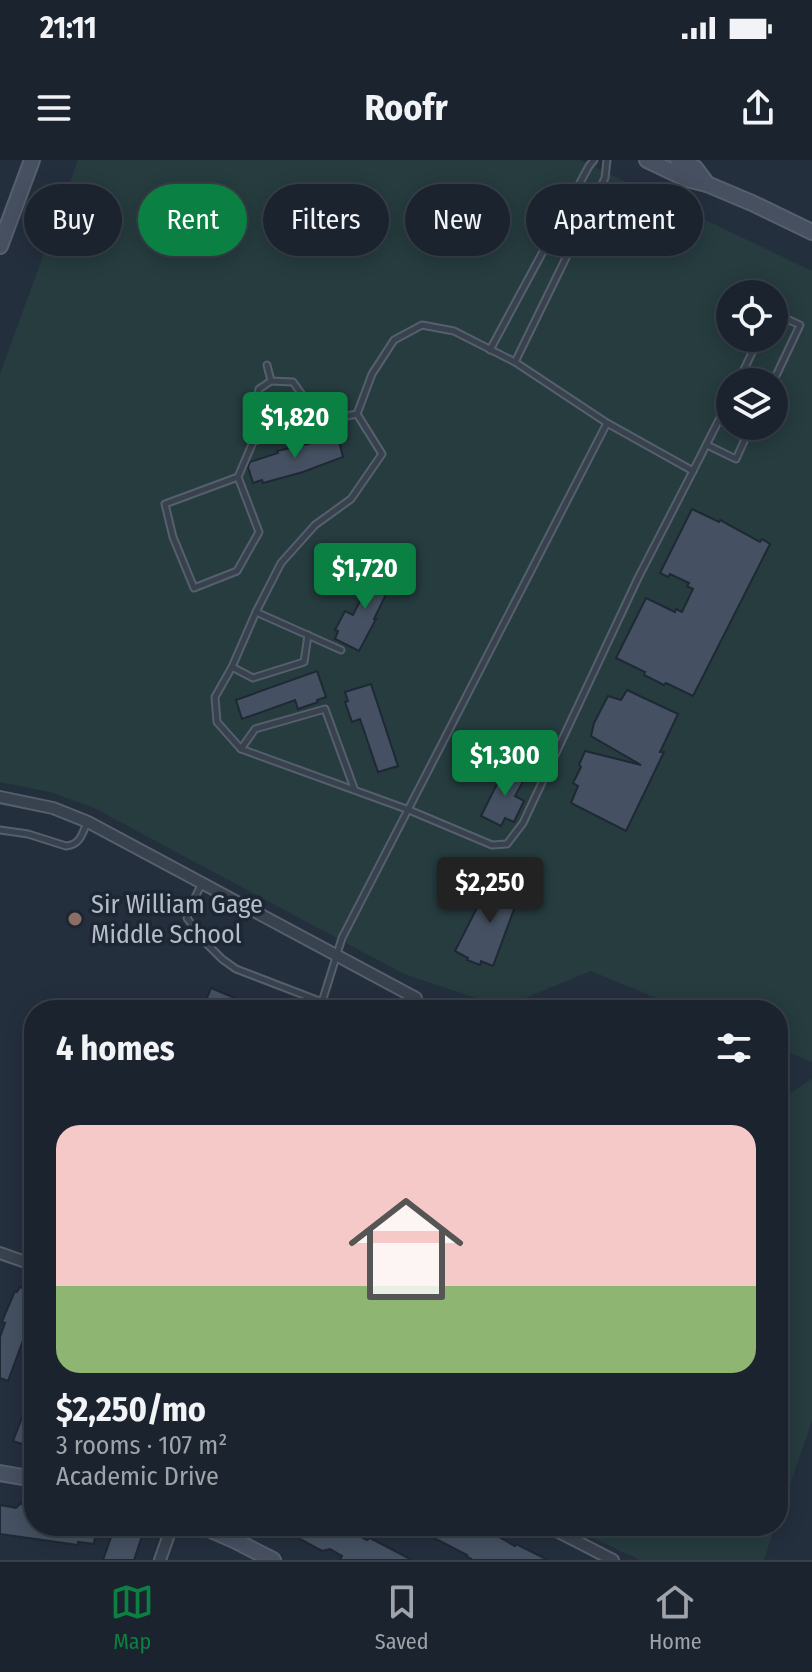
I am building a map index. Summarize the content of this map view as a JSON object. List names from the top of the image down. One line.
{"places":["Sir William Gage Middle School"],"page":{"status":"21:11","header":"Roofr","chip":["Buy","Rent","Filters","New","Apartment"],"price":["$1,820","$1,720","$1,300","$2,250"],"heading":"4 homes","list":[{"name":"$2,250/mo","note":"3 rooms · 107 m² · Academic Drive"}],"tabs":["Map","Saved","Home"]}}
